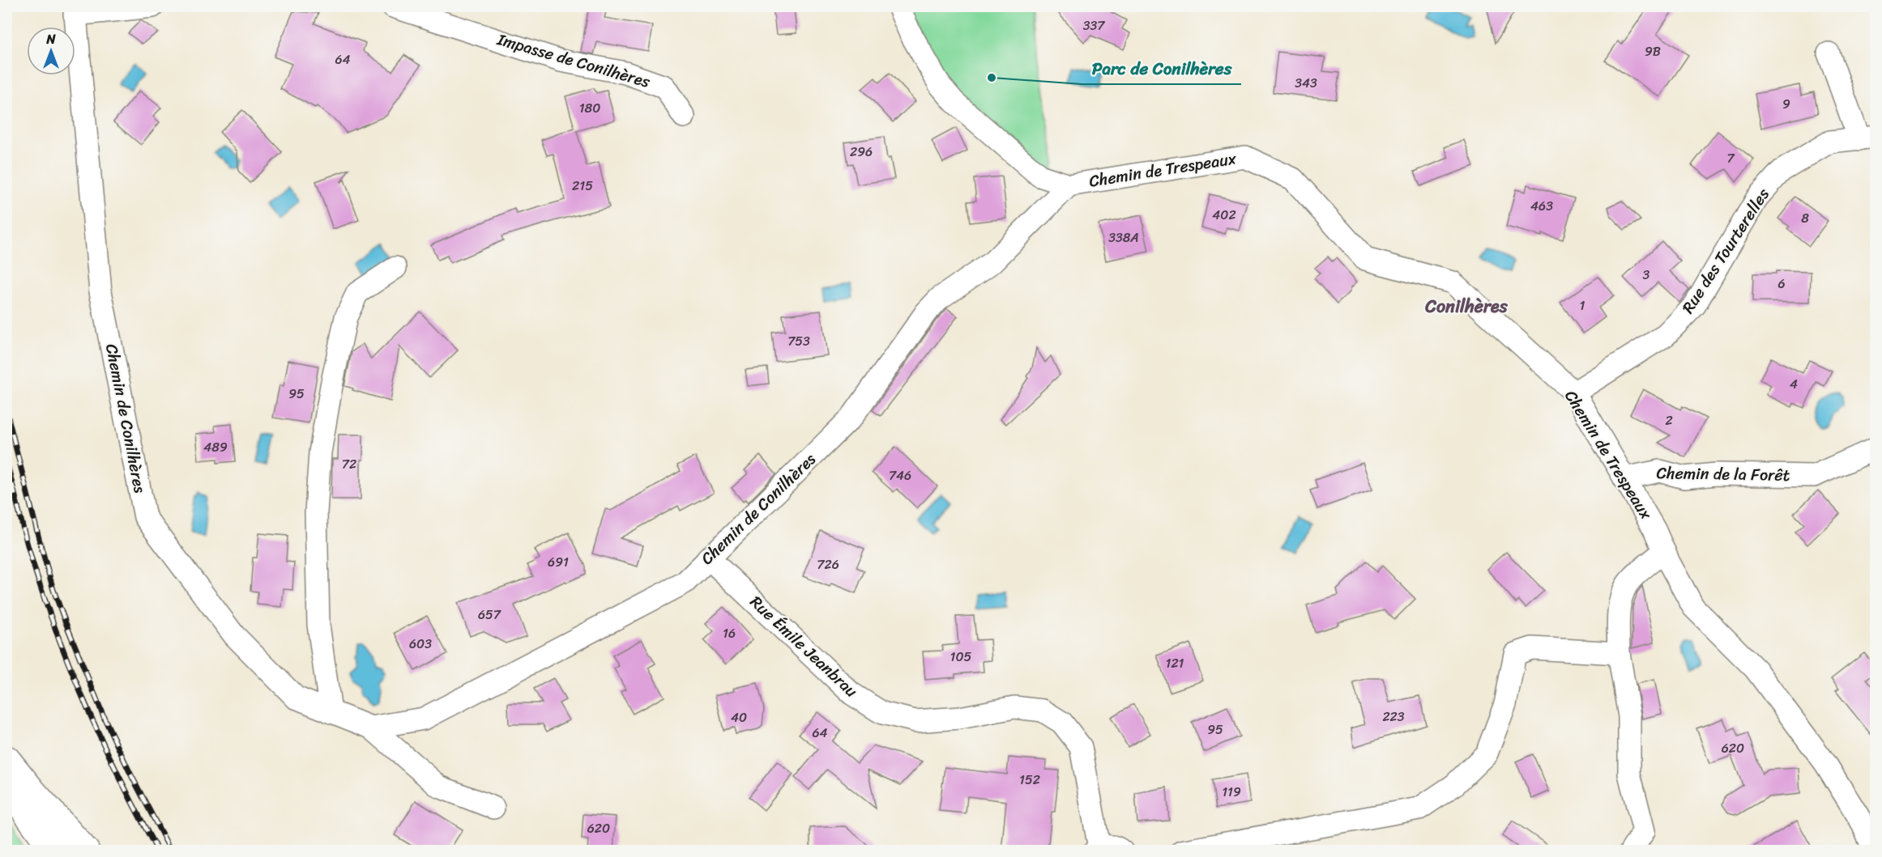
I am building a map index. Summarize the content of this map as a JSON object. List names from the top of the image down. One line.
{"streets":{"street":["Impasse de Conilhères","Chemin de Trespeaux","Rue des Tourterelles","Chemin de Conilhères","Chemin de la Forêt","Rue Émile Jeanbrau"]},"crossings":[["Chemin de Trespeaux","Rue des Tourterelles"],["Chemin de Trespeaux","Chemin de Conilhères"],["Chemin de Trespeaux","Chemin de la Forêt"],["Chemin de Conilhères","Rue Émile Jeanbrau"]],"districts":["Conilhères"],"places":["Parc de Conilhères"],"house_numbers":["337","9B","64","343","9","180","296","7","215","463","402","8","338A","3","6","1","753","4","95","2","489","72","746","691","726","657","16","603","105","121","223","40","95","64","620","152","119","620"],"north":"top"}
